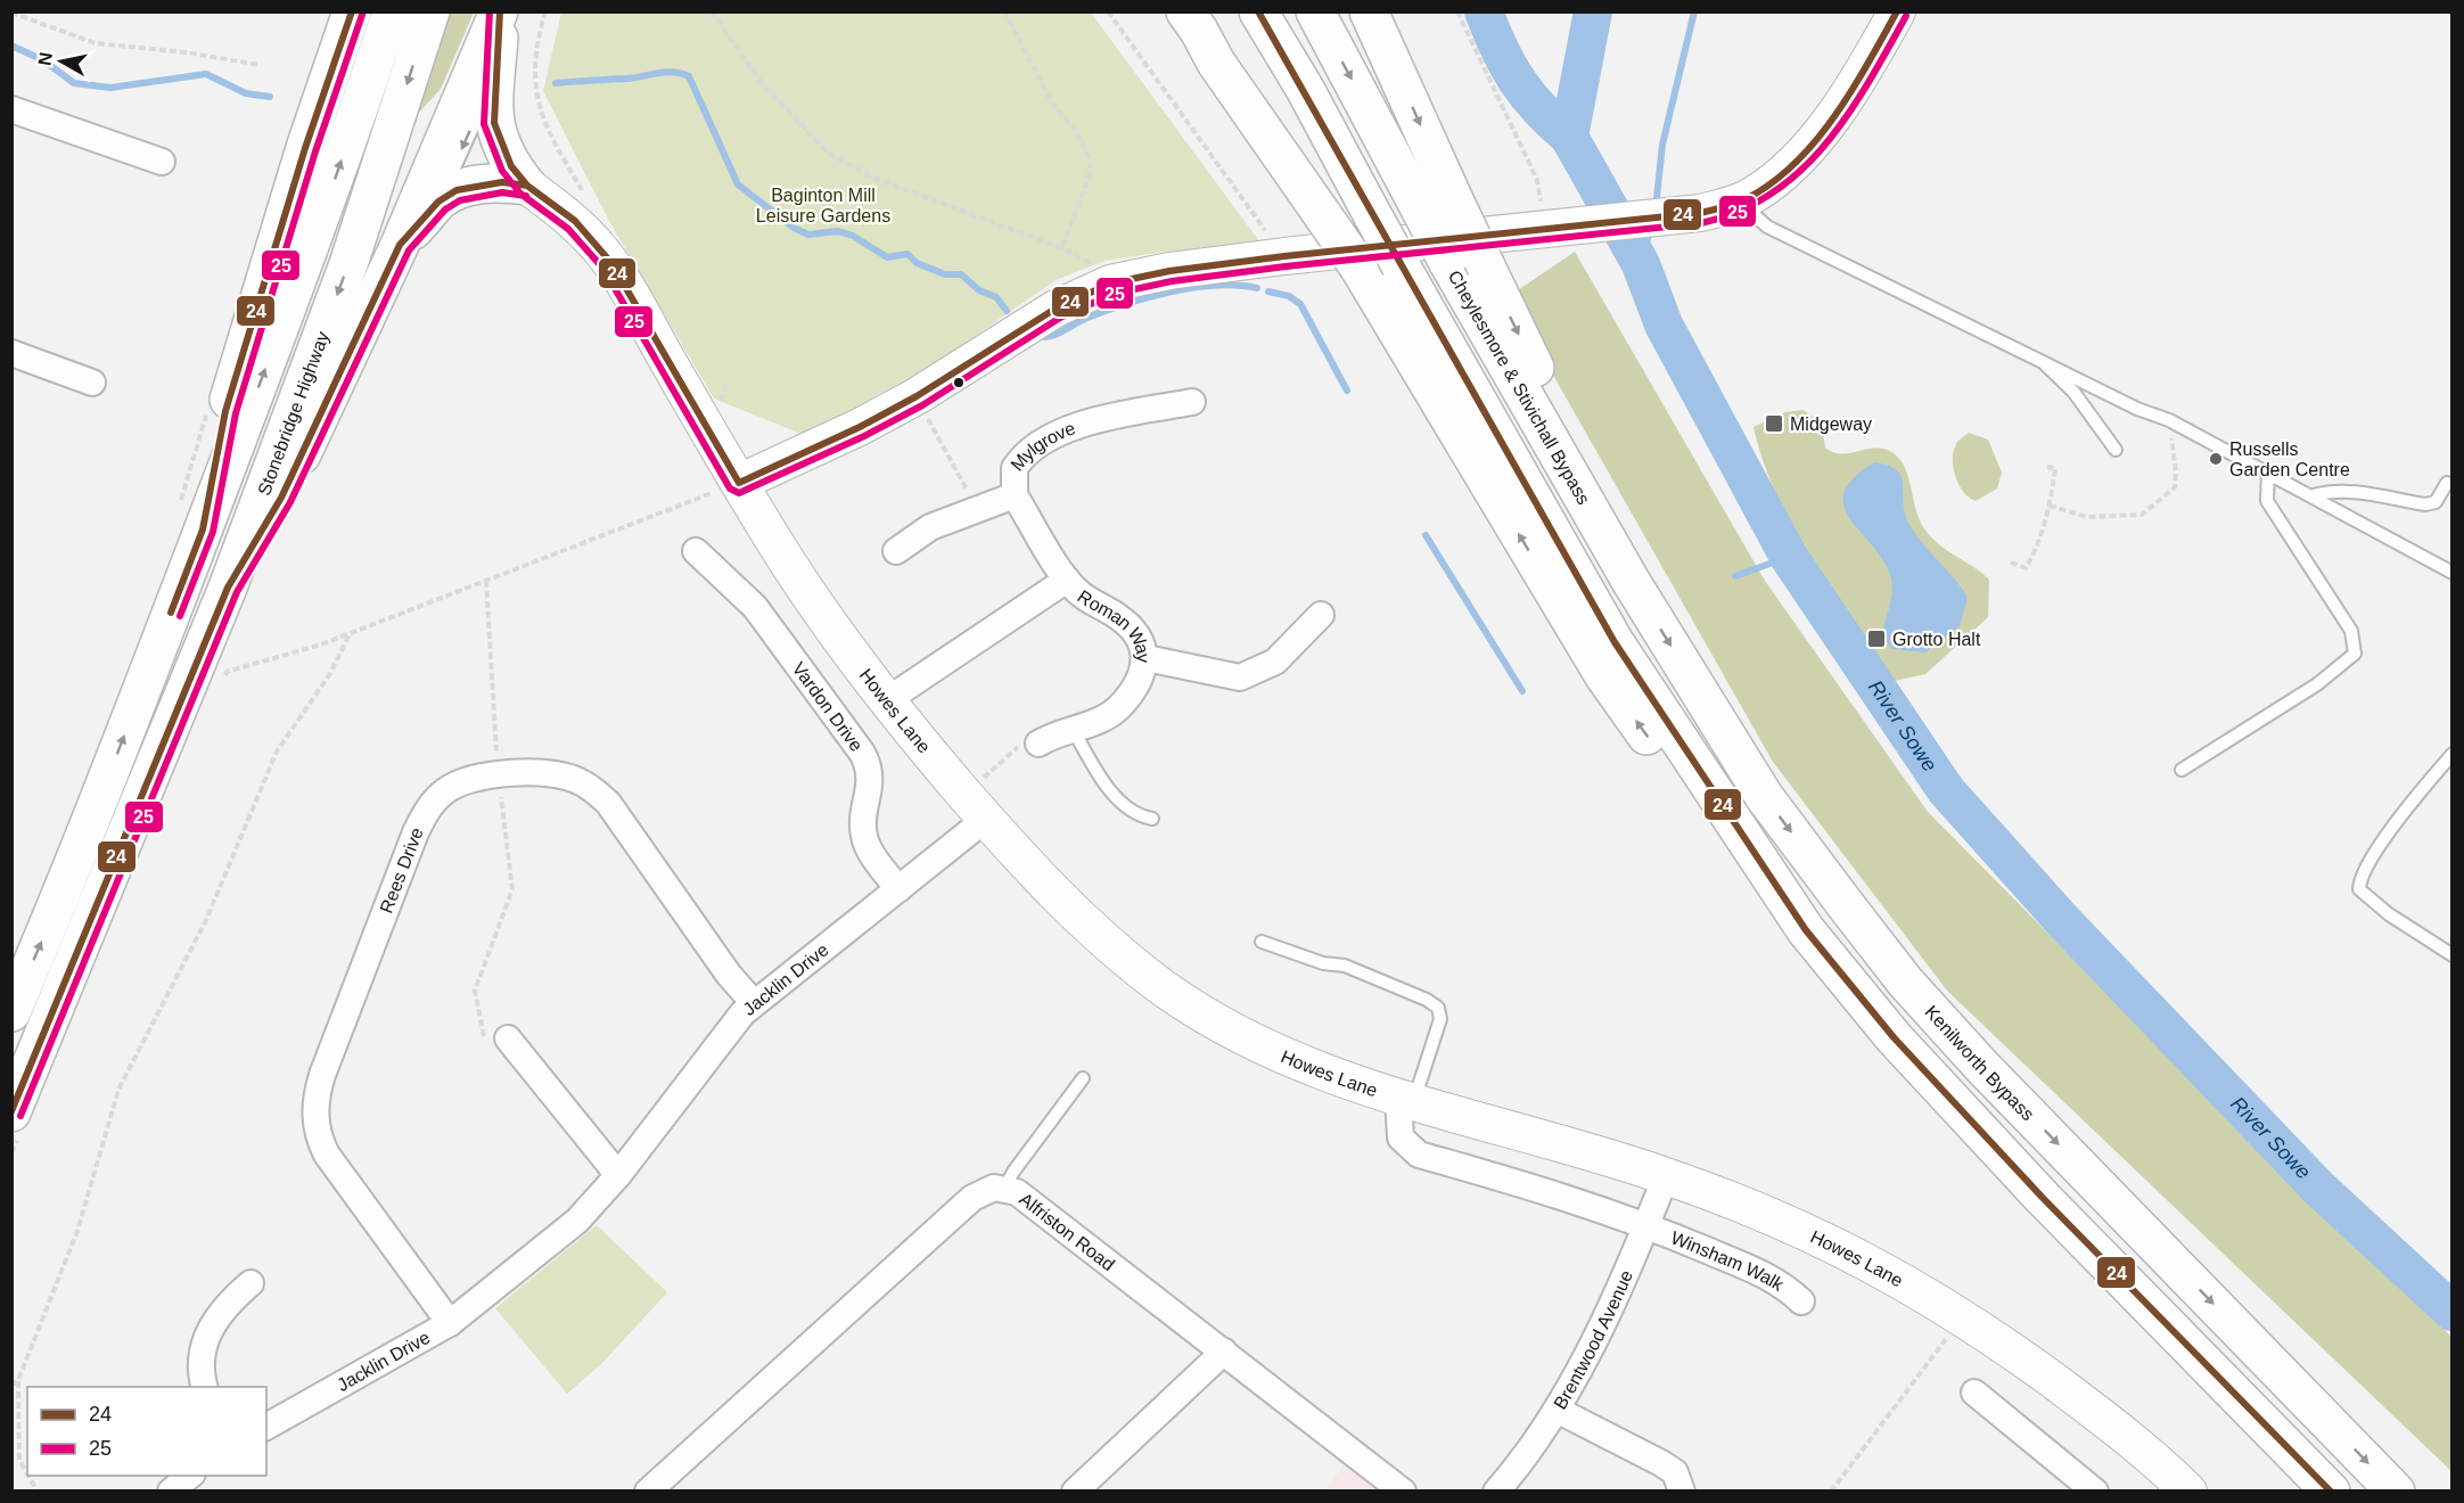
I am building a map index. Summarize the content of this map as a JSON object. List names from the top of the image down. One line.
{"streets":{"highway":["Cheylesmore & Stivichall Bypass","Stonebridge Highway","Kenilworth Bypass"],"main road":["Howes Lane"],"street":["Mylgrove","Roman Way","Vardon Drive","Rees Drive","Jacklin Drive","Alfriston Road","Winsham Walk","Brentwood Avenue"]},"crossings":[["Cheylesmore & Stivichall Bypass","Kenilworth Bypass"],["Mylgrove","Roman Way"],["Roman Way","Howes Lane"],["Vardon Drive","Jacklin Drive"],["Howes Lane","Jacklin Drive"],["Howes Lane","Winsham Walk"],["Howes Lane","Brentwood Avenue"],["Rees Drive","Jacklin Drive"],["Winsham Walk","Brentwood Avenue"]],"water":["River Sowe"],"parks":["Baginton Mill Leisure Gardens"],"places":{"transit":["Midgeway","Grotto Halt"],"other":["Russells Garden Centre"]},"lines":["transit line 24","transit line 25"],"legend":["24","25"],"north":"left"}
